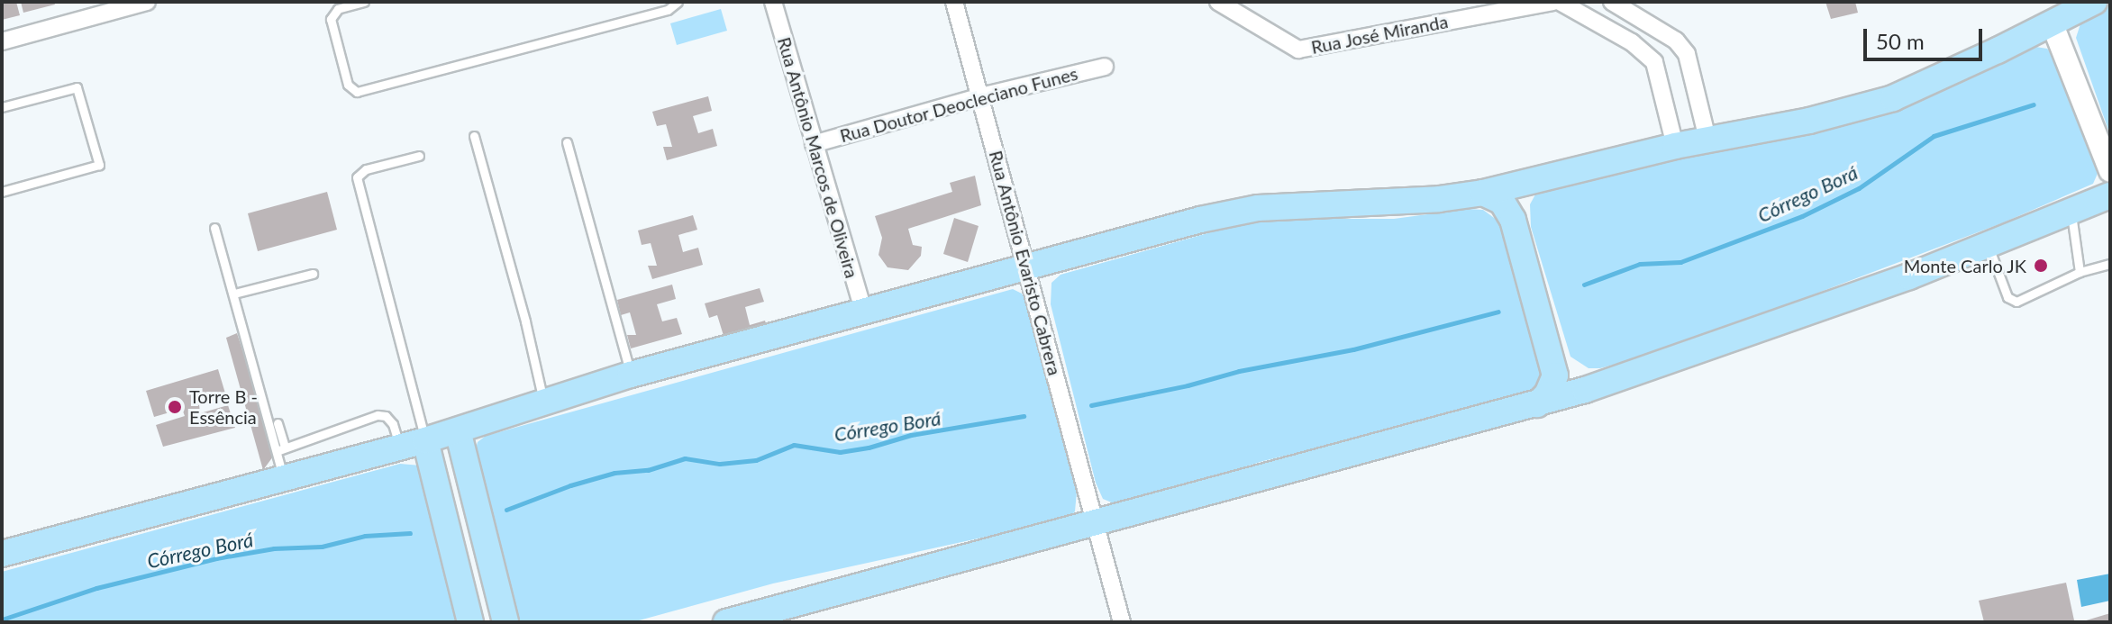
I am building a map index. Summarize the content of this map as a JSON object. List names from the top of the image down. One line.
{"streets":{"street":["Rua José Miranda","Rua Doutor Deocleciano Funes","Rua Antônio Marcos de Oliveira","Rua Antônio Evaristo Cabrera"]},"crossings":[["Rua Doutor Deocleciano Funes","Rua Antônio Marcos de Oliveira"],["Rua Doutor Deocleciano Funes","Rua Antônio Evaristo Cabrera"]],"water":["Córrego Borá"],"places":["Monte Carlo JK","Torre B - Essência"],"scale_bar":"50 m"}
